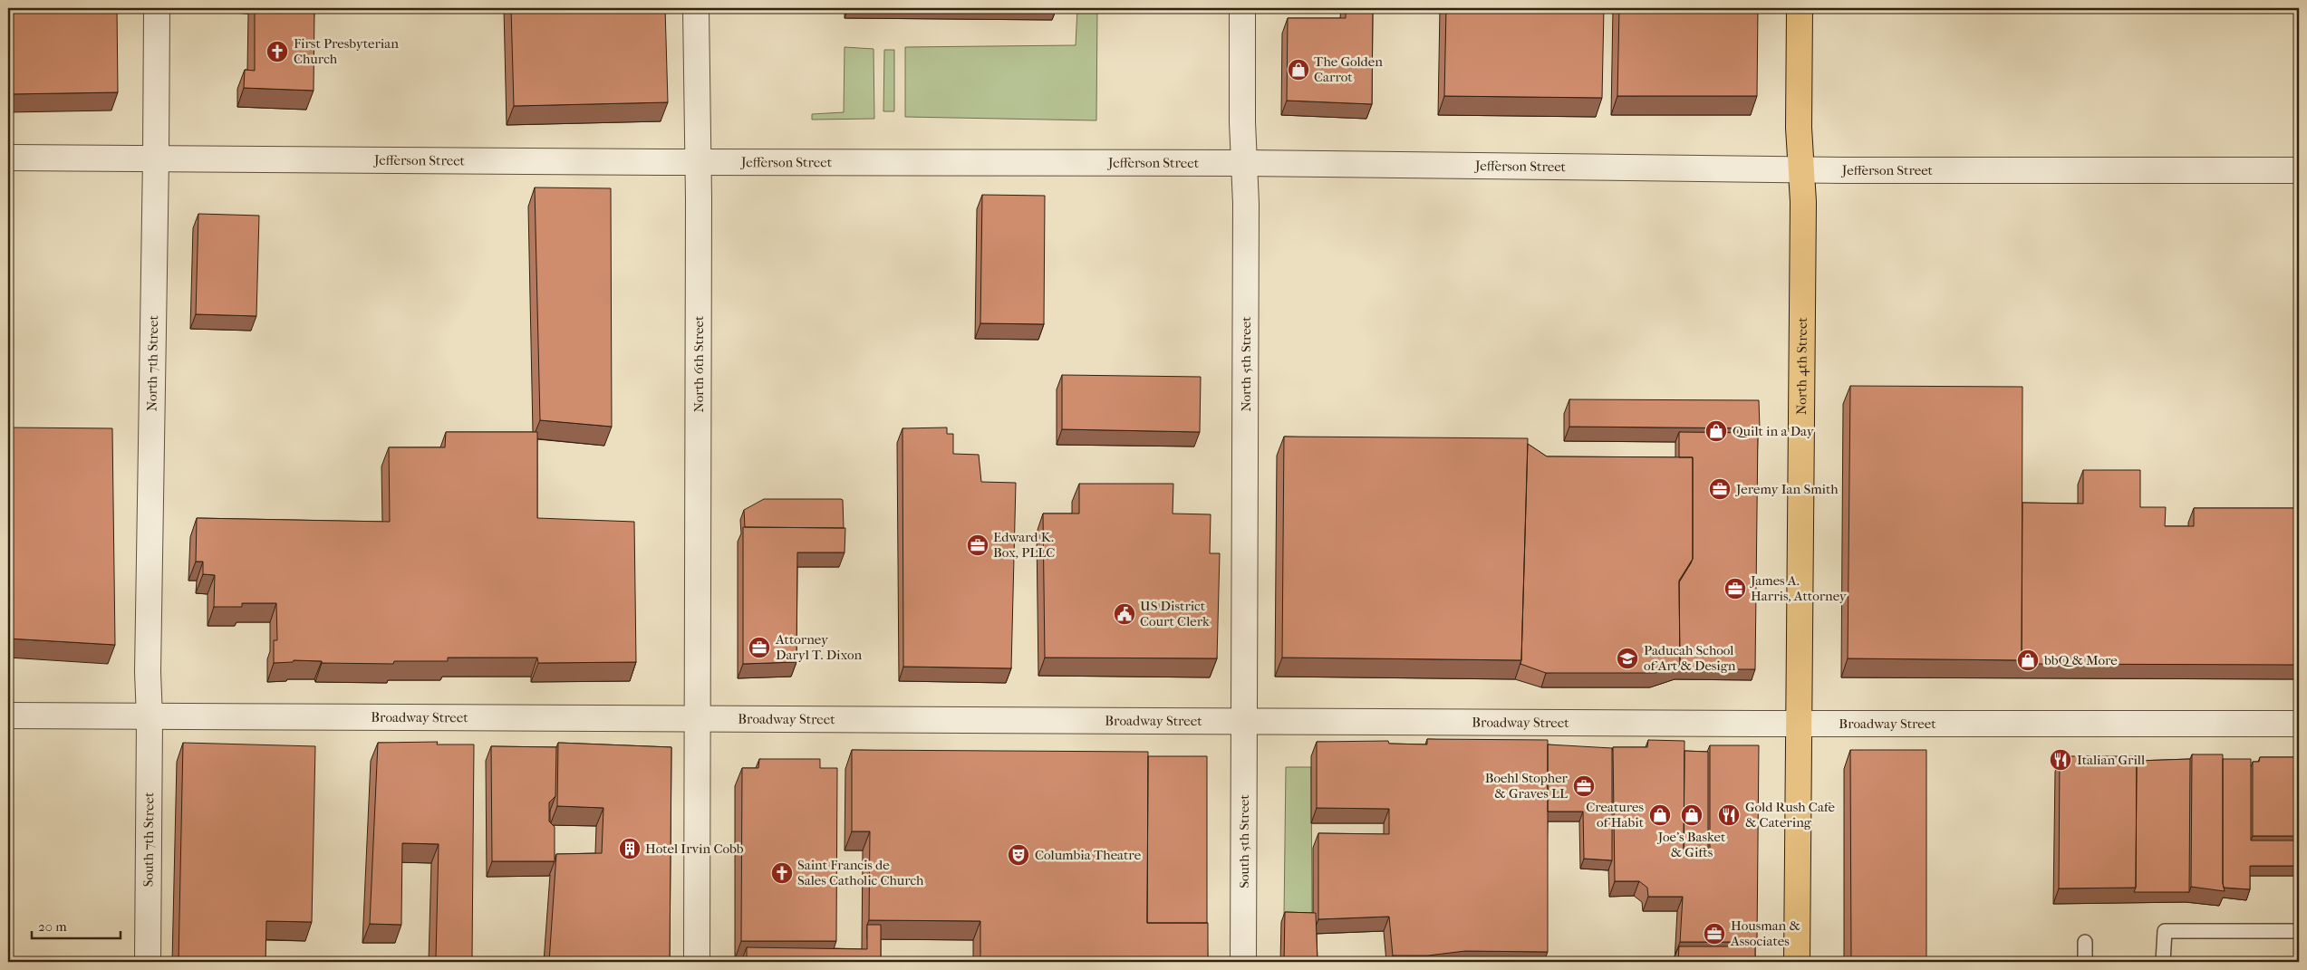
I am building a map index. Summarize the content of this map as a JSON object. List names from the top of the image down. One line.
{"streets":{"main road":["North 4th Street"],"street":["Jefferson Street","North 7th Street","North 6th Street","North 5th Street","Broadway Street","South 7th Street","South 5th Street"]},"crossings":[["Jefferson Street","North 7th Street"],["Jefferson Street","North 6th Street"],["Jefferson Street","North 5th Street"],["Jefferson Street","North 4th Street"],["North 7th Street","Broadway Street"],["North 7th Street","South 7th Street"],["North 6th Street","Broadway Street"],["North 5th Street","Broadway Street"],["North 5th Street","South 5th Street"],["North 4th Street","Broadway Street"],["Broadway Street","South 7th Street"],["Broadway Street","South 5th Street"]],"places":{"church":["First Presbyterian Church","Saint Francis de Sales Catholic Church"],"shop":["The Golden Carrot","Quilt in a Day","bbQ & More","Creatures of Habit","Joe's Basket & Gifts"],"office":["Jeremy Ian Smith","Edward K. Box, PLLC","James A. Harris, Attorney","Attorney Daryl T. Dixon","Boehl Stopher & Graves LL","Housman & Associates"],"public building":["US District Court Clerk"],"school or university":["Paducah School of Art & Design"],"restaurant":["Italian Grill","Gold Rush Cafe & Catering"],"building":["Hotel Irvin Cobb"],"theatre":["Columbia Theatre"]},"scale_bar":"20 m"}
